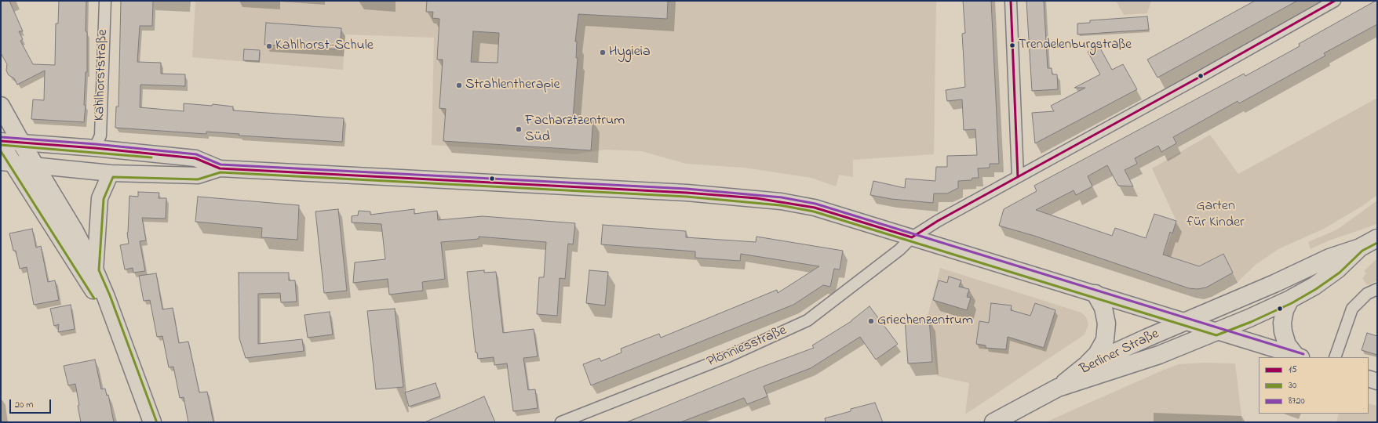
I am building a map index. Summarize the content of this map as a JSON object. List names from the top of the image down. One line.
{"streets":{"main road":["Berliner Straße"],"street":["Kahlhorststraße","Plönniesstraße"]},"parks":["Garten für Kinder"],"places":["Trendelenburgstraße","Kahlhorst-Schule","Hygieia","Strahlentherapie","Facharztzentrum Süd","Griechenzentrum"],"lines":["transit line 15","transit line 8720","transit line 30"],"legend":["15","30","8720"],"scale_bar":"20 m"}
